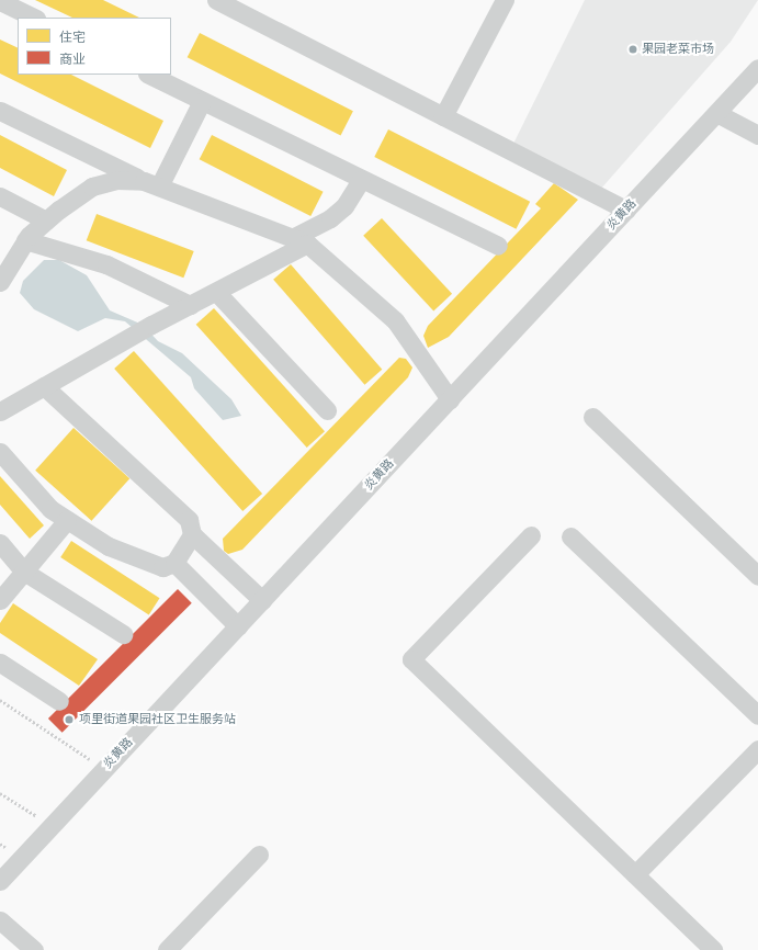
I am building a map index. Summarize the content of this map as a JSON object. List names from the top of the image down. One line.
{"streets":{"street":["炎黄路"]},"places":["果园老菜市场","项里街道果园社区卫生服务站"],"legend":["住宅","商业"]}
